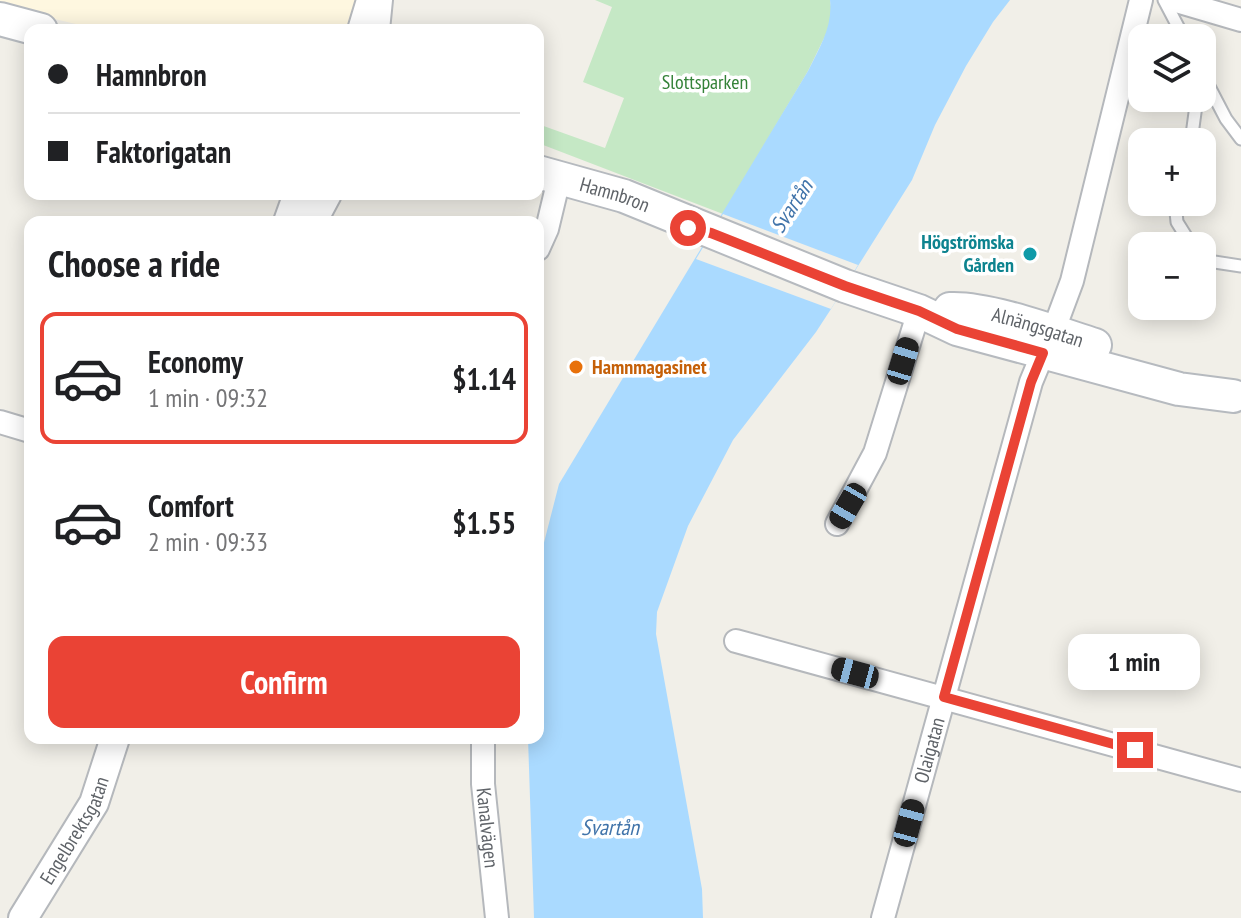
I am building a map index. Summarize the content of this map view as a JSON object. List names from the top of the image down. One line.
{"streets":{"main road":["Hamnbron","Alnängsgatan"],"street":["Olaigatan","Kanalvägen","Engelbrektsgatan"]},"crossings":[["Hamnbron","Alnängsgatan"],["Alnängsgatan","Olaigatan"]],"water":["Svartån"],"parks":["Slottsparken"],"places":["Högströmska Gården","Hamnmagasinet"],"page":{"map_buttons":["+","−"],"banner":["Hamnbron","Faktorigatan"],"heading":"Choose a ride","list":[{"name":"Economy","note":"1 min · 09:32","value":"$1.14"},{"name":"Comfort","note":"2 min · 09:33","value":"$1.55"}],"buttons":"Confirm","bubble":"1 min"}}
